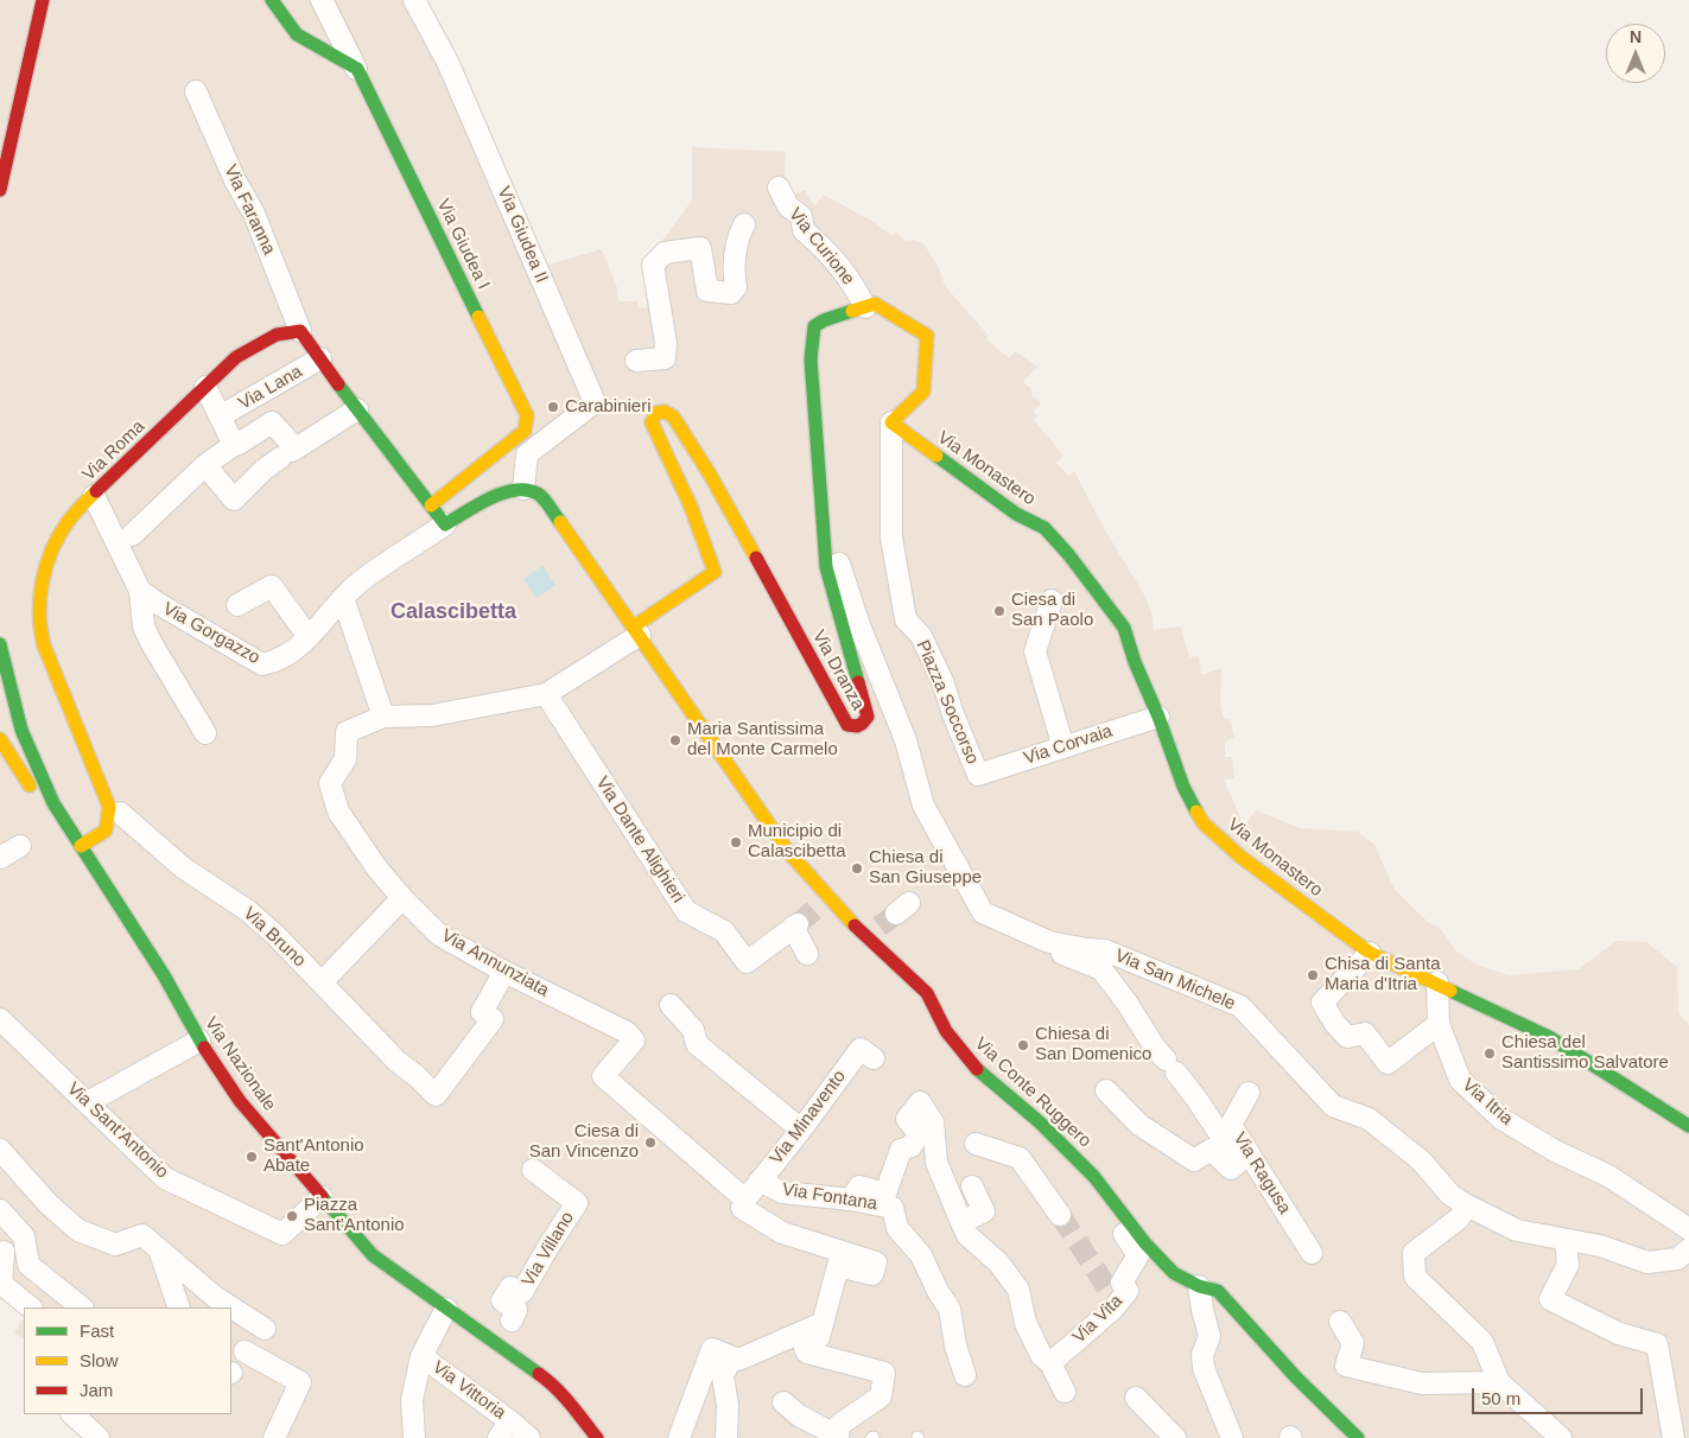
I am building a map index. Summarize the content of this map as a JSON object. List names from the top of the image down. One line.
{"streets":{"street":["Via Faranna","Via Giudea II","Via Giudea I","Via Curione","Via Lana","Via Roma","Via Monastero","Via Gorgazzo","Via Dranza","Piazza Soccorso","Via Corvaia","Via Dante Alighieri","Via Bruno","Via Annunziata","Via San Michele","Via Nazionale","Via Conte Ruggero","Via Itria","Via Minavento","Via Sant'Antonio","Via Ragusa","Via Fontana","Via Villano","Via Vita","Via Vittoria"]},"crossings":[["Via Faranna","Via Roma"],["Via Giudea II","Via Conte Ruggero"],["Via Curione","Via Dranza"],["Via Roma","Via Gorgazzo"],["Via Roma","Via Nazionale"],["Via Monastero","Piazza Soccorso"],["Via Monastero","Via Corvaia"],["Via Monastero","Via Itria"],["Via Dranza","Via San Michele"],["Via Dranza","Via Conte Ruggero"],["Piazza Soccorso","Via Corvaia"],["Via Bruno","Via Annunziata"],["Via Annunziata","Via Minavento"],["Via Nazionale","Via Sant'Antonio"],["Via Nazionale","Via Villano"],["Via Nazionale","Via Vittoria"],["Via Conte Ruggero","Via Vita"],["Via Minavento","Via Fontana"]],"districts":["Calascibetta"],"places":["Carabinieri","Ciesa di San Paolo","Maria Santissima del Monte Carmelo","Municipio di Calascibetta","Chiesa di San Giuseppe","Chisa di Santa Maria d'Itria","Chiesa di San Domenico","Chiesa del Santissimo Salvatore","Ciesa di San Vincenzo","Sant'Antonio Abate","Piazza Sant'Antonio"],"legend":["Fast","Slow","Jam"],"scale_bar":"50 m","north":"top"}
